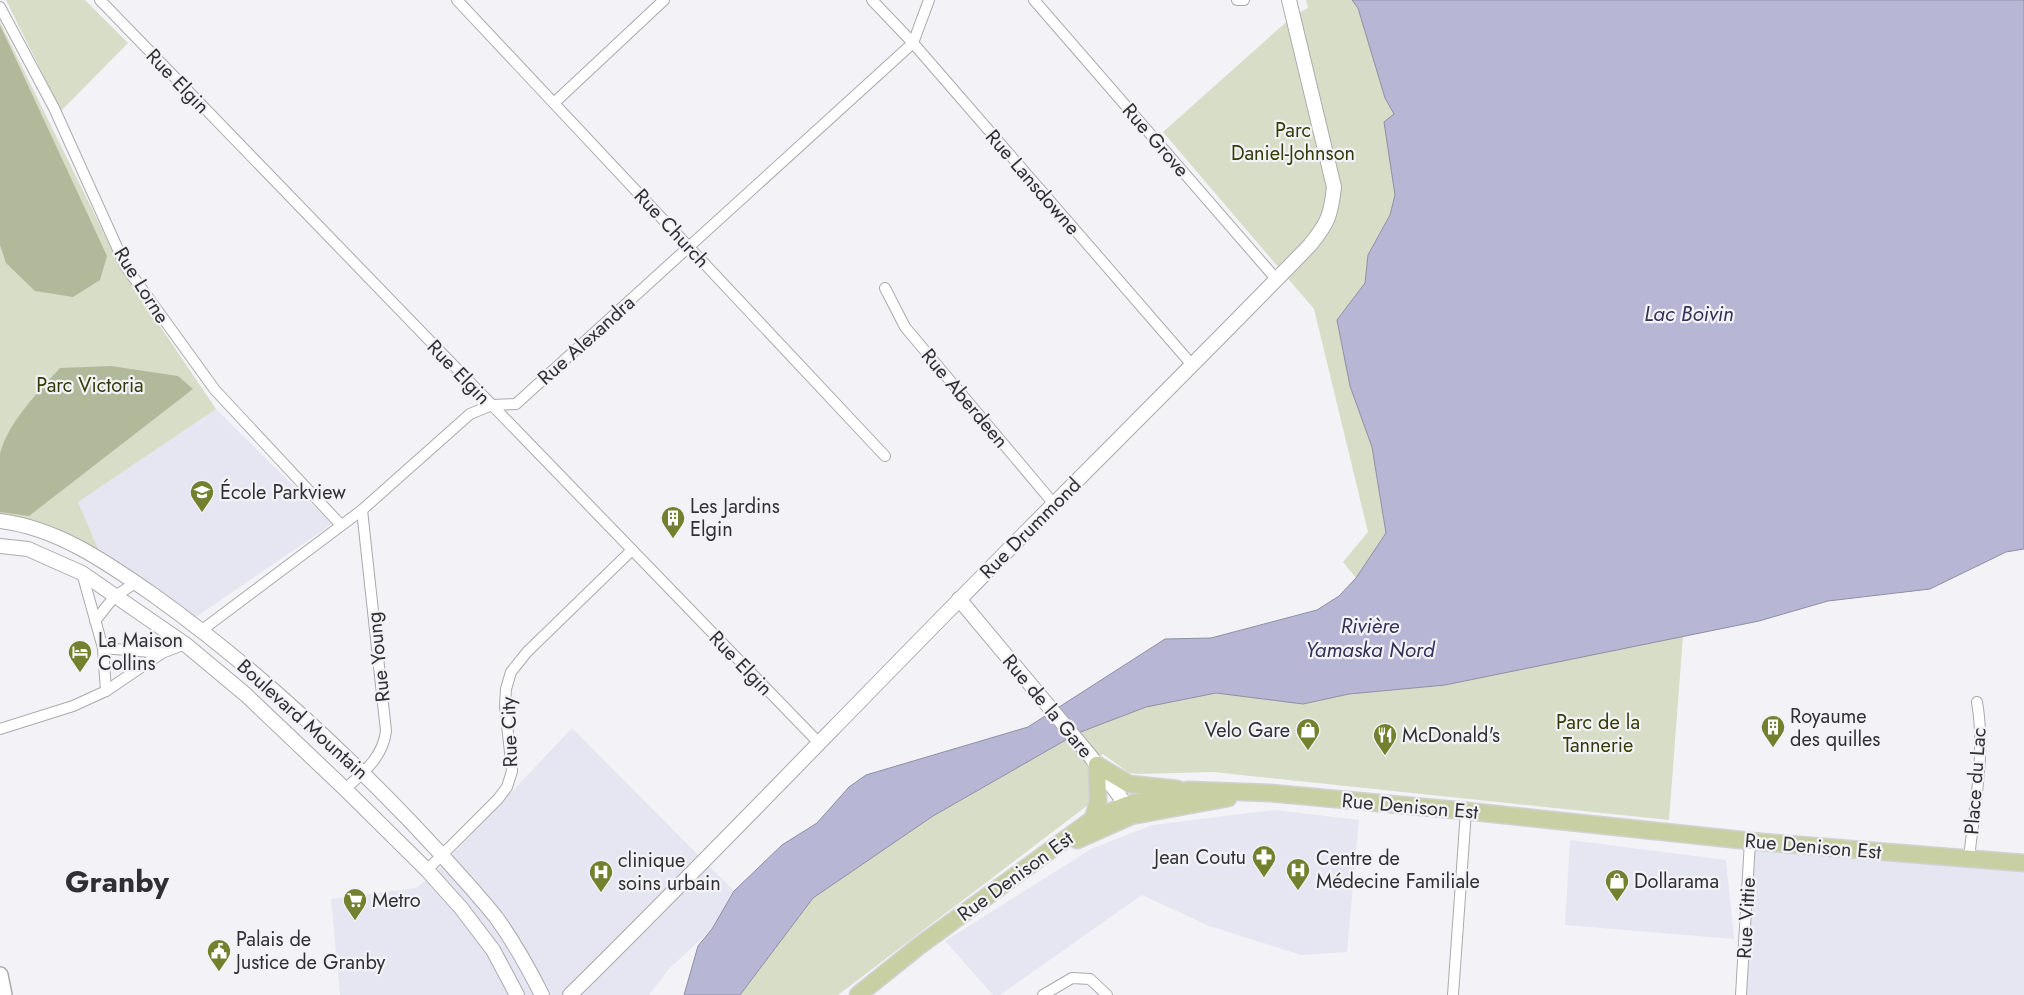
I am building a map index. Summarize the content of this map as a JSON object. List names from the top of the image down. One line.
{"streets":{"main road":["Rue Denison Est"],"street":["Rue Elgin","Rue Grove","Rue Lansdowne","Rue Church","Rue Lorne","Rue Alexandra","Rue Aberdeen","Rue Drummond","Rue Young","Rue de la Gare","Boulevard Mountain","Rue City","Place du Lac","Rue Vittie"]},"crossings":[["Rue Elgin","Rue Alexandra"],["Rue Elgin","Rue Drummond"],["Rue Elgin","Rue City"],["Rue Grove","Rue Drummond"],["Rue Lansdowne","Rue Alexandra"],["Rue Lansdowne","Rue Drummond"],["Rue Church","Rue Alexandra"],["Rue Lorne","Rue Alexandra"],["Rue Alexandra","Rue Young"],["Rue Alexandra","Boulevard Mountain"],["Rue Aberdeen","Rue Drummond"],["Rue Drummond","Rue de la Gare"],["Rue Young","Boulevard Mountain"],["Rue de la Gare","Rue Denison Est"],["Boulevard Mountain","Rue City"],["Place du Lac","Rue Denison Est"],["Rue Denison Est","Rue Vittie"]],"districts":["Granby"],"water":["Lac Boivin","Rivière Yamaska Nord"],"parks":["Parc Daniel-Johnson","Parc Victoria","Parc de la Tannerie"],"places":{"school or university":["École Parkview"],"building":["Les Jardins Elgin","Royaume des quilles"],"hotel":["La Maison Collins"],"shop":["Velo Gare","Dollarama"],"restaurant":["McDonald's"],"pharmacy":["Jean Coutu"],"hospital":["Centre de Médecine Familiale","clinique soins urbain"],"supermarket":["Metro"],"public building":["Palais de Justice de Granby"]}}
